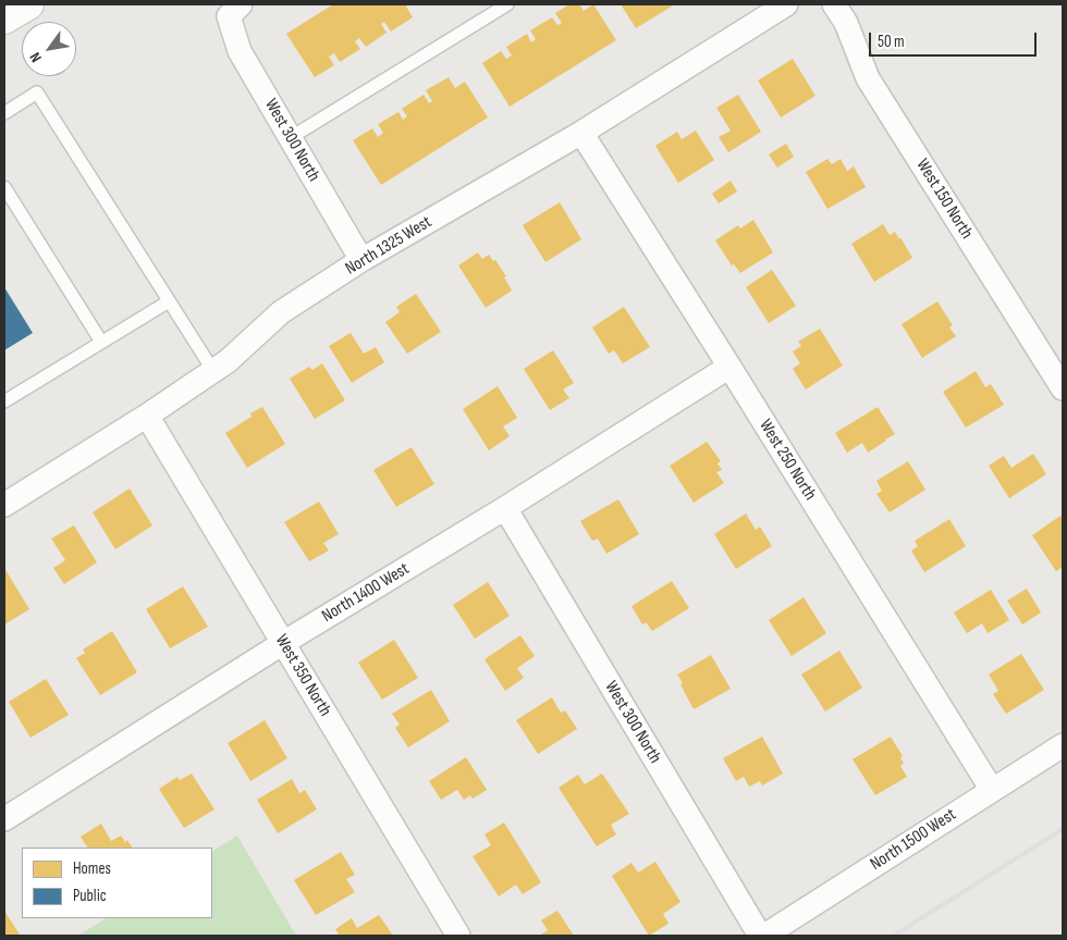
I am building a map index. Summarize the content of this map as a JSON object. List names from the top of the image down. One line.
{"streets":{"street":["West 300 North","West 150 North","North 1325 West","West 250 North","North 1400 West","West 350 North","North 1500 West"]},"crossings":[["West 300 North","North 1325 West"],["West 300 North","North 1400 West"],["West 300 North","North 1500 West"],["North 1325 West","West 250 North"],["North 1325 West","West 350 North"],["West 250 North","North 1400 West"],["West 250 North","North 1500 West"],["North 1400 West","West 350 North"]],"legend":["Homes","Public"],"scale_bar":"50 m","north":"bottom left"}
